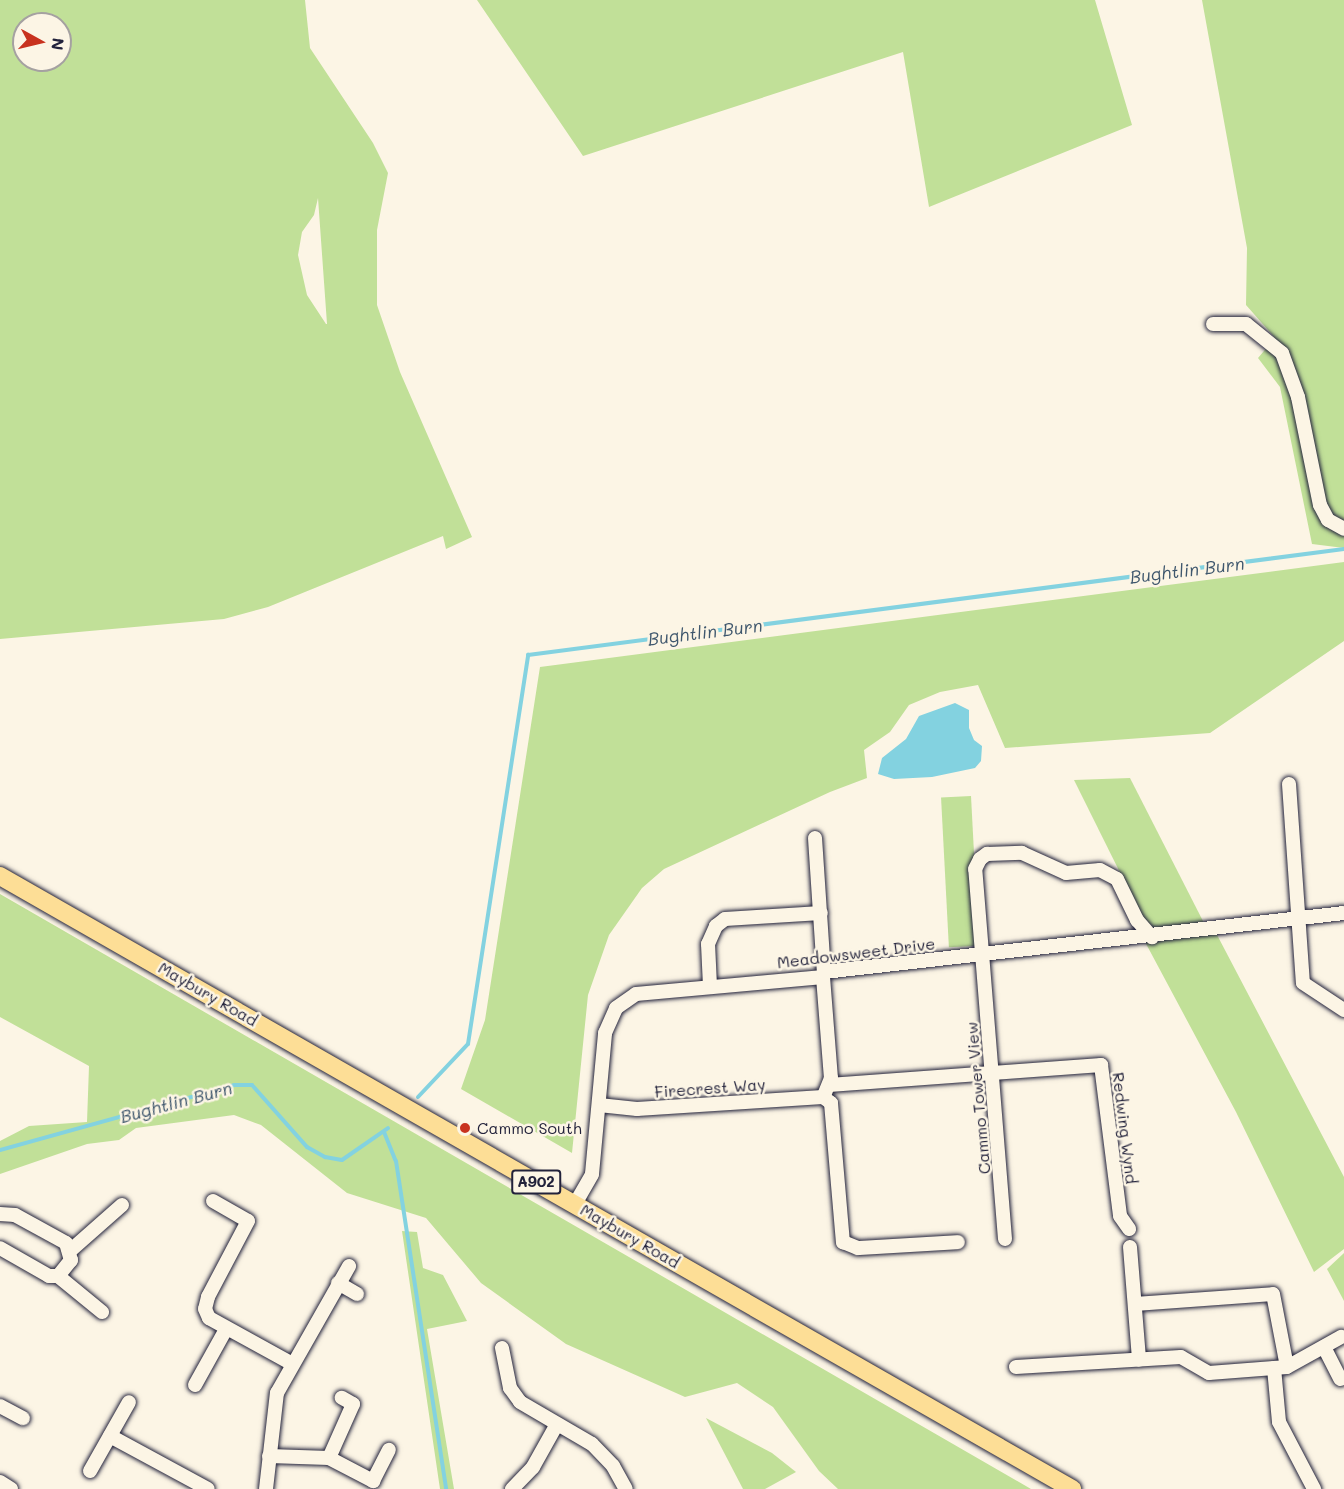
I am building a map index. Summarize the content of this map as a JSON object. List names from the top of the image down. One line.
{"streets":{"main road":["Maybury Road","A902"],"street":["Meadowsweet Drive","Firecrest Way","Cammo Tower View","Redwing Wynd"]},"crossings":[["Meadowsweet Drive","Maybury Road"],["Meadowsweet Drive","Firecrest Way"],["Meadowsweet Drive","Cammo Tower View"],["Firecrest Way","Cammo Tower View"],["Firecrest Way","Redwing Wynd"],["Cammo Tower View","Redwing Wynd"]],"water":["Bughtlin Burn"],"places":["Cammo South"],"north":"right"}
